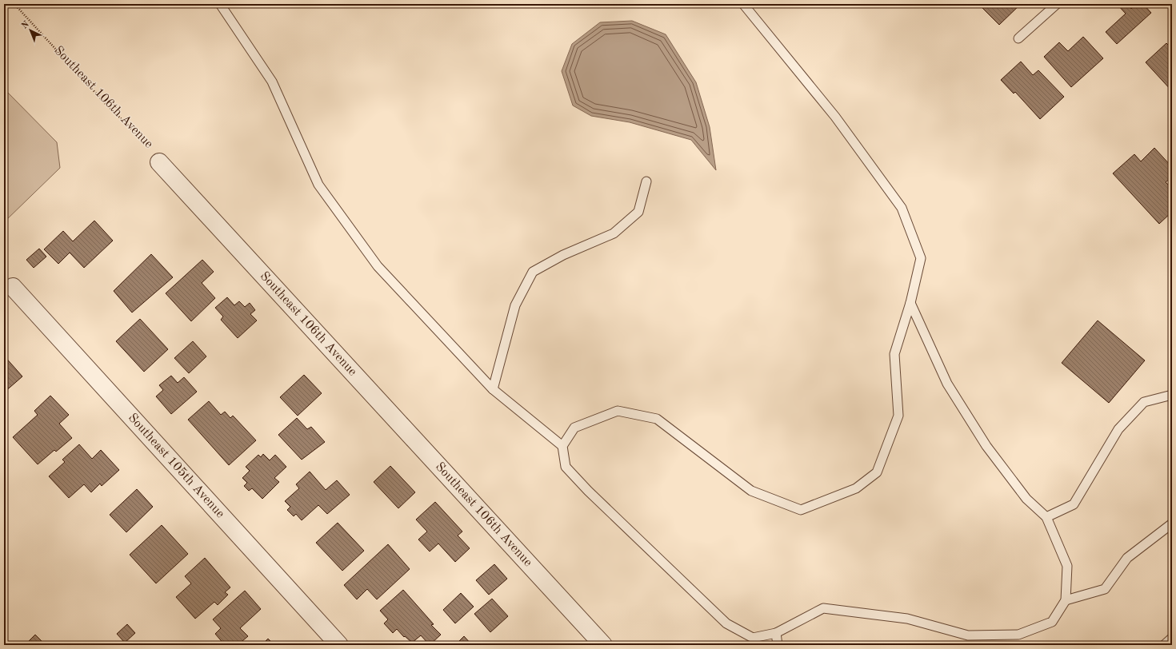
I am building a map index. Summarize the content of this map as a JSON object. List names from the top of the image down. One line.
{"streets":{"street":["Southeast 106th Avenue","Southeast 105th Avenue"]},"north":"top left"}
